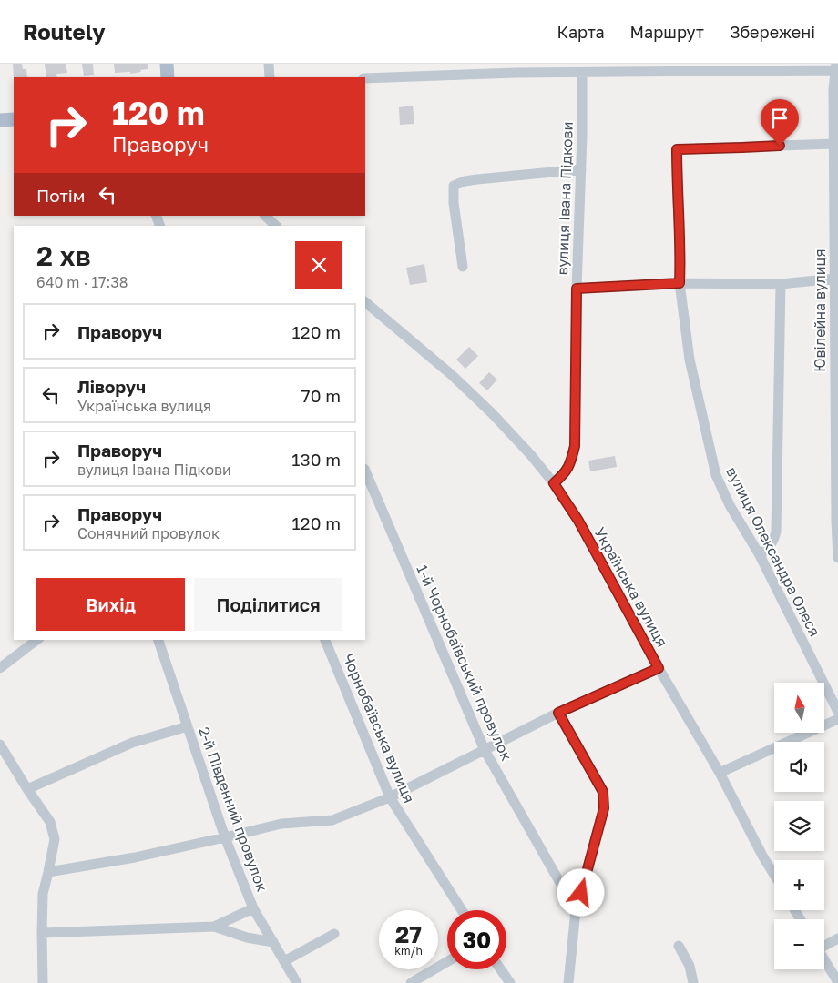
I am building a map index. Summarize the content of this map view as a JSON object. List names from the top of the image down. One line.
{"streets":{"street":["вулиця Івана Підкови","Ювілейна вулиця","вулиця Олександра Олеся","Українська вулиця","1-й Чорнобаївський провулок","Чорнобаївська вулиця","2-й Південний провулок"]},"crossings":[["вулиця Івана Підкови","Українська вулиця"],["Ювілейна вулиця","вулиця Олександра Олеся"]],"north":"top","page":{"header":"Routely","nav":["Карта","Маршрут","Збережені"],"turn":["120 m","Праворуч"],"then":"Потім","heading":["2 хв","640 m · 17:38"],"list":[{"name":"Праворуч","value":"120 m"},{"name":"Ліворуч","note":"Українська вулиця","value":"70 m"},{"name":"Праворуч","note":"вулиця Івана Підкови","value":"130 m"},{"name":"Праворуч","note":"Сонячний провулок","value":"120 m"}],"buttons":["Вихід","Поділитися"],"map_buttons":["+","−"],"speed":"27 km/h","limit":"30"}}
